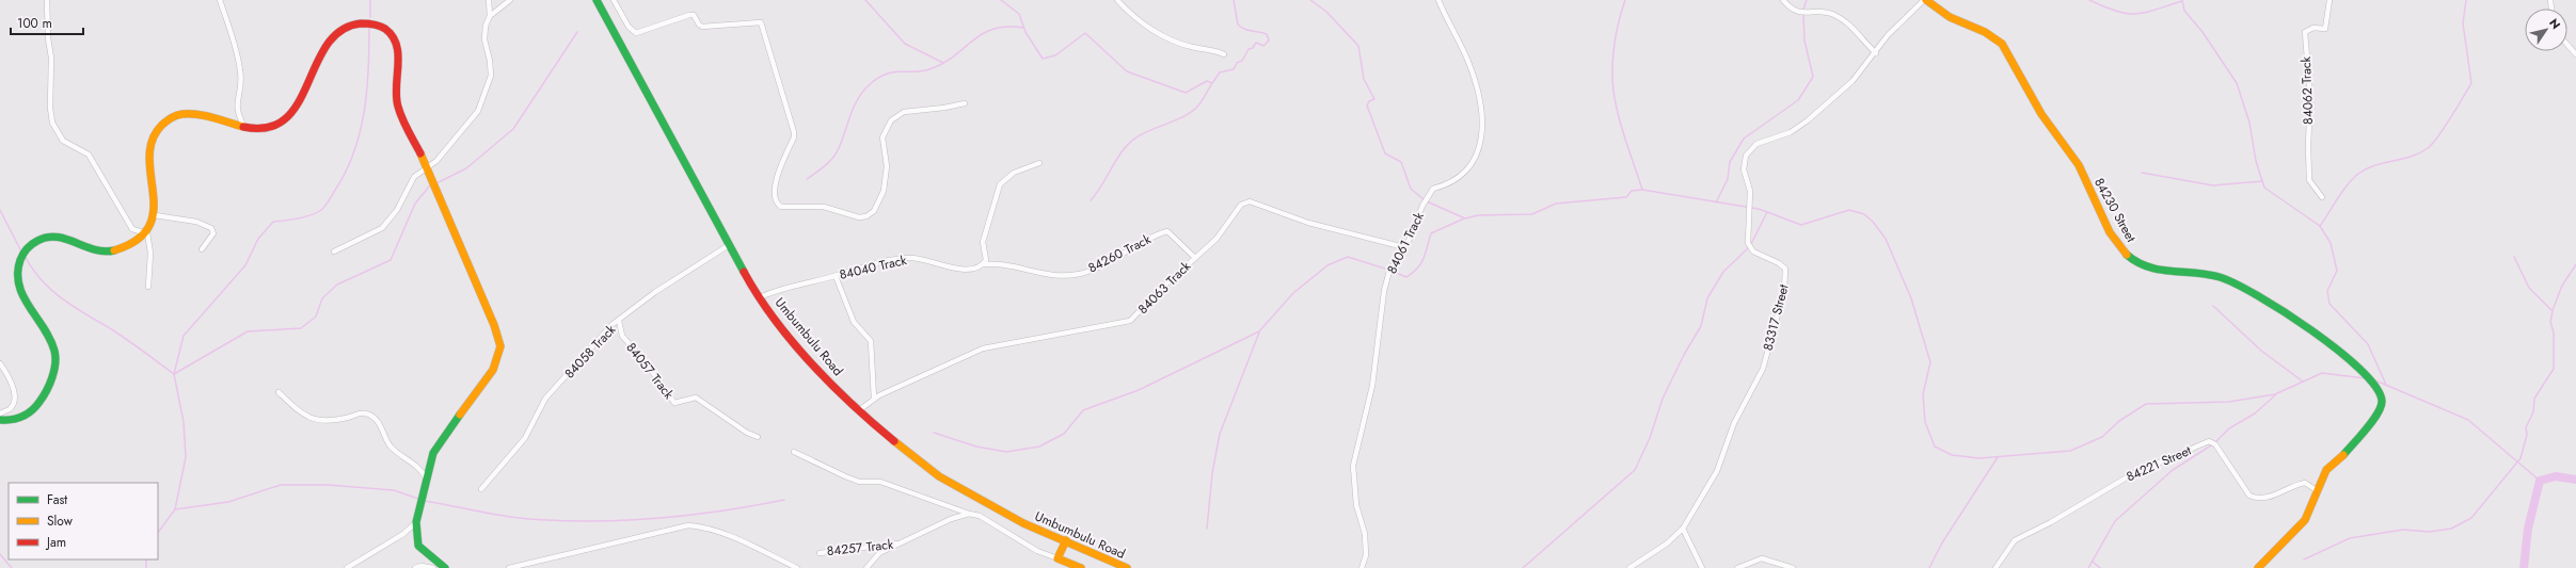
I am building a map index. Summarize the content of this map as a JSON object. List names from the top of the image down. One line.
{"streets":{"street":["84062 Track","84230 Street","84061 Track","84260 Track","84040 Track","84063 Track","83317 Street","Umbumbulu Road","84058 Track","84057 Track","84221 Street","84257 Track"]},"crossings":[["84230 Street","83317 Street"],["84230 Street","84221 Street"],["84061 Track","84063 Track"],["84260 Track","84040 Track"],["84260 Track","84063 Track"],["84040 Track","Umbumbulu Road"],["84063 Track","Umbumbulu Road"],["Umbumbulu Road","84058 Track"],["84058 Track","84057 Track"]],"legend":["Fast","Slow","Jam"],"scale_bar":"100 m","north":"top right"}
